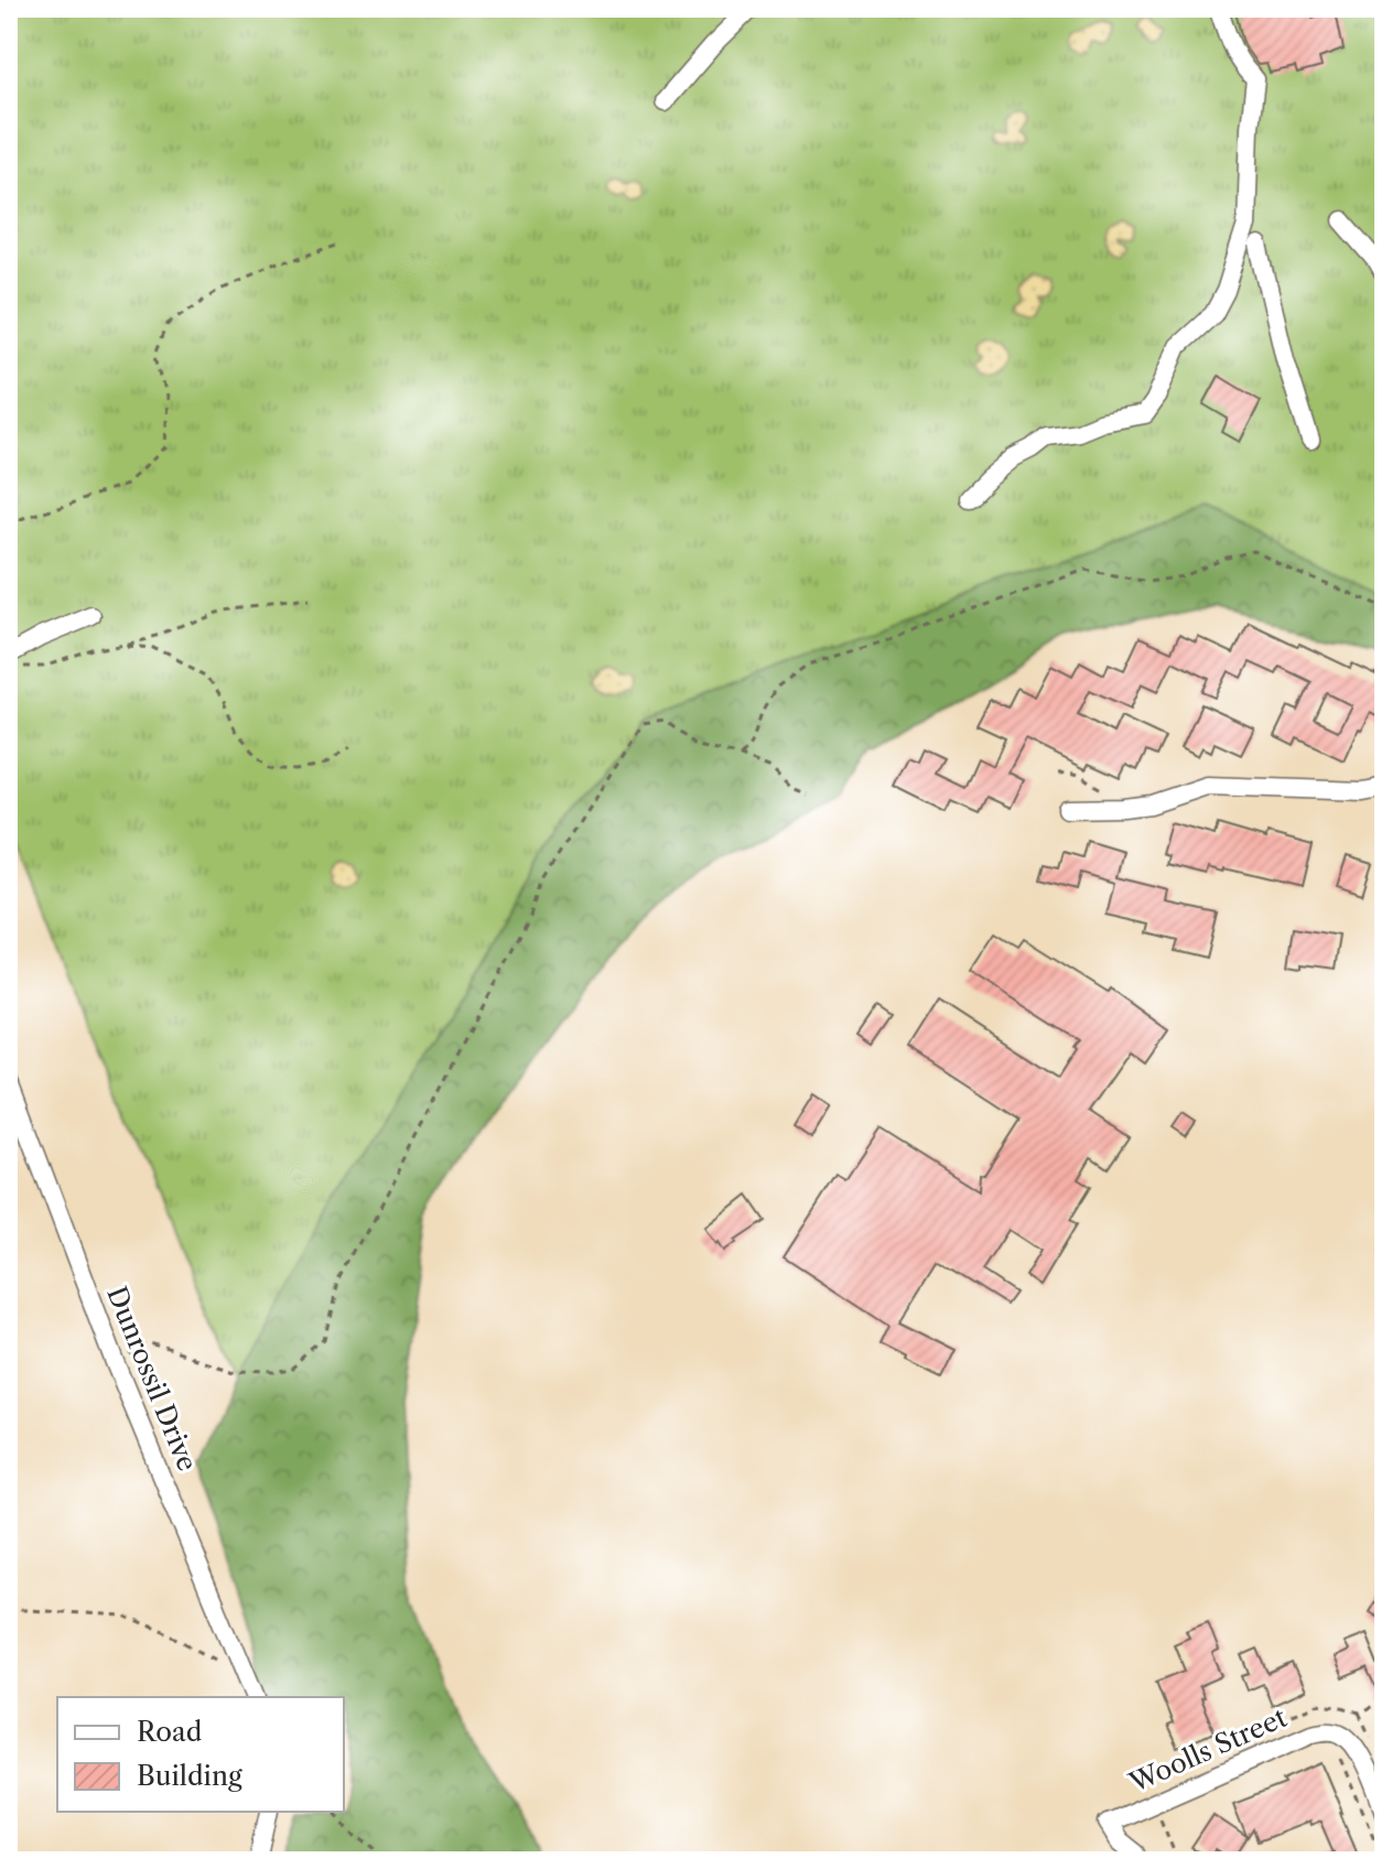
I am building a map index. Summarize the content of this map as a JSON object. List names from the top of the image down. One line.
{"streets":{"street":["Dunrossil Drive","Woolls Street"]},"legend":["Road","Building"]}
